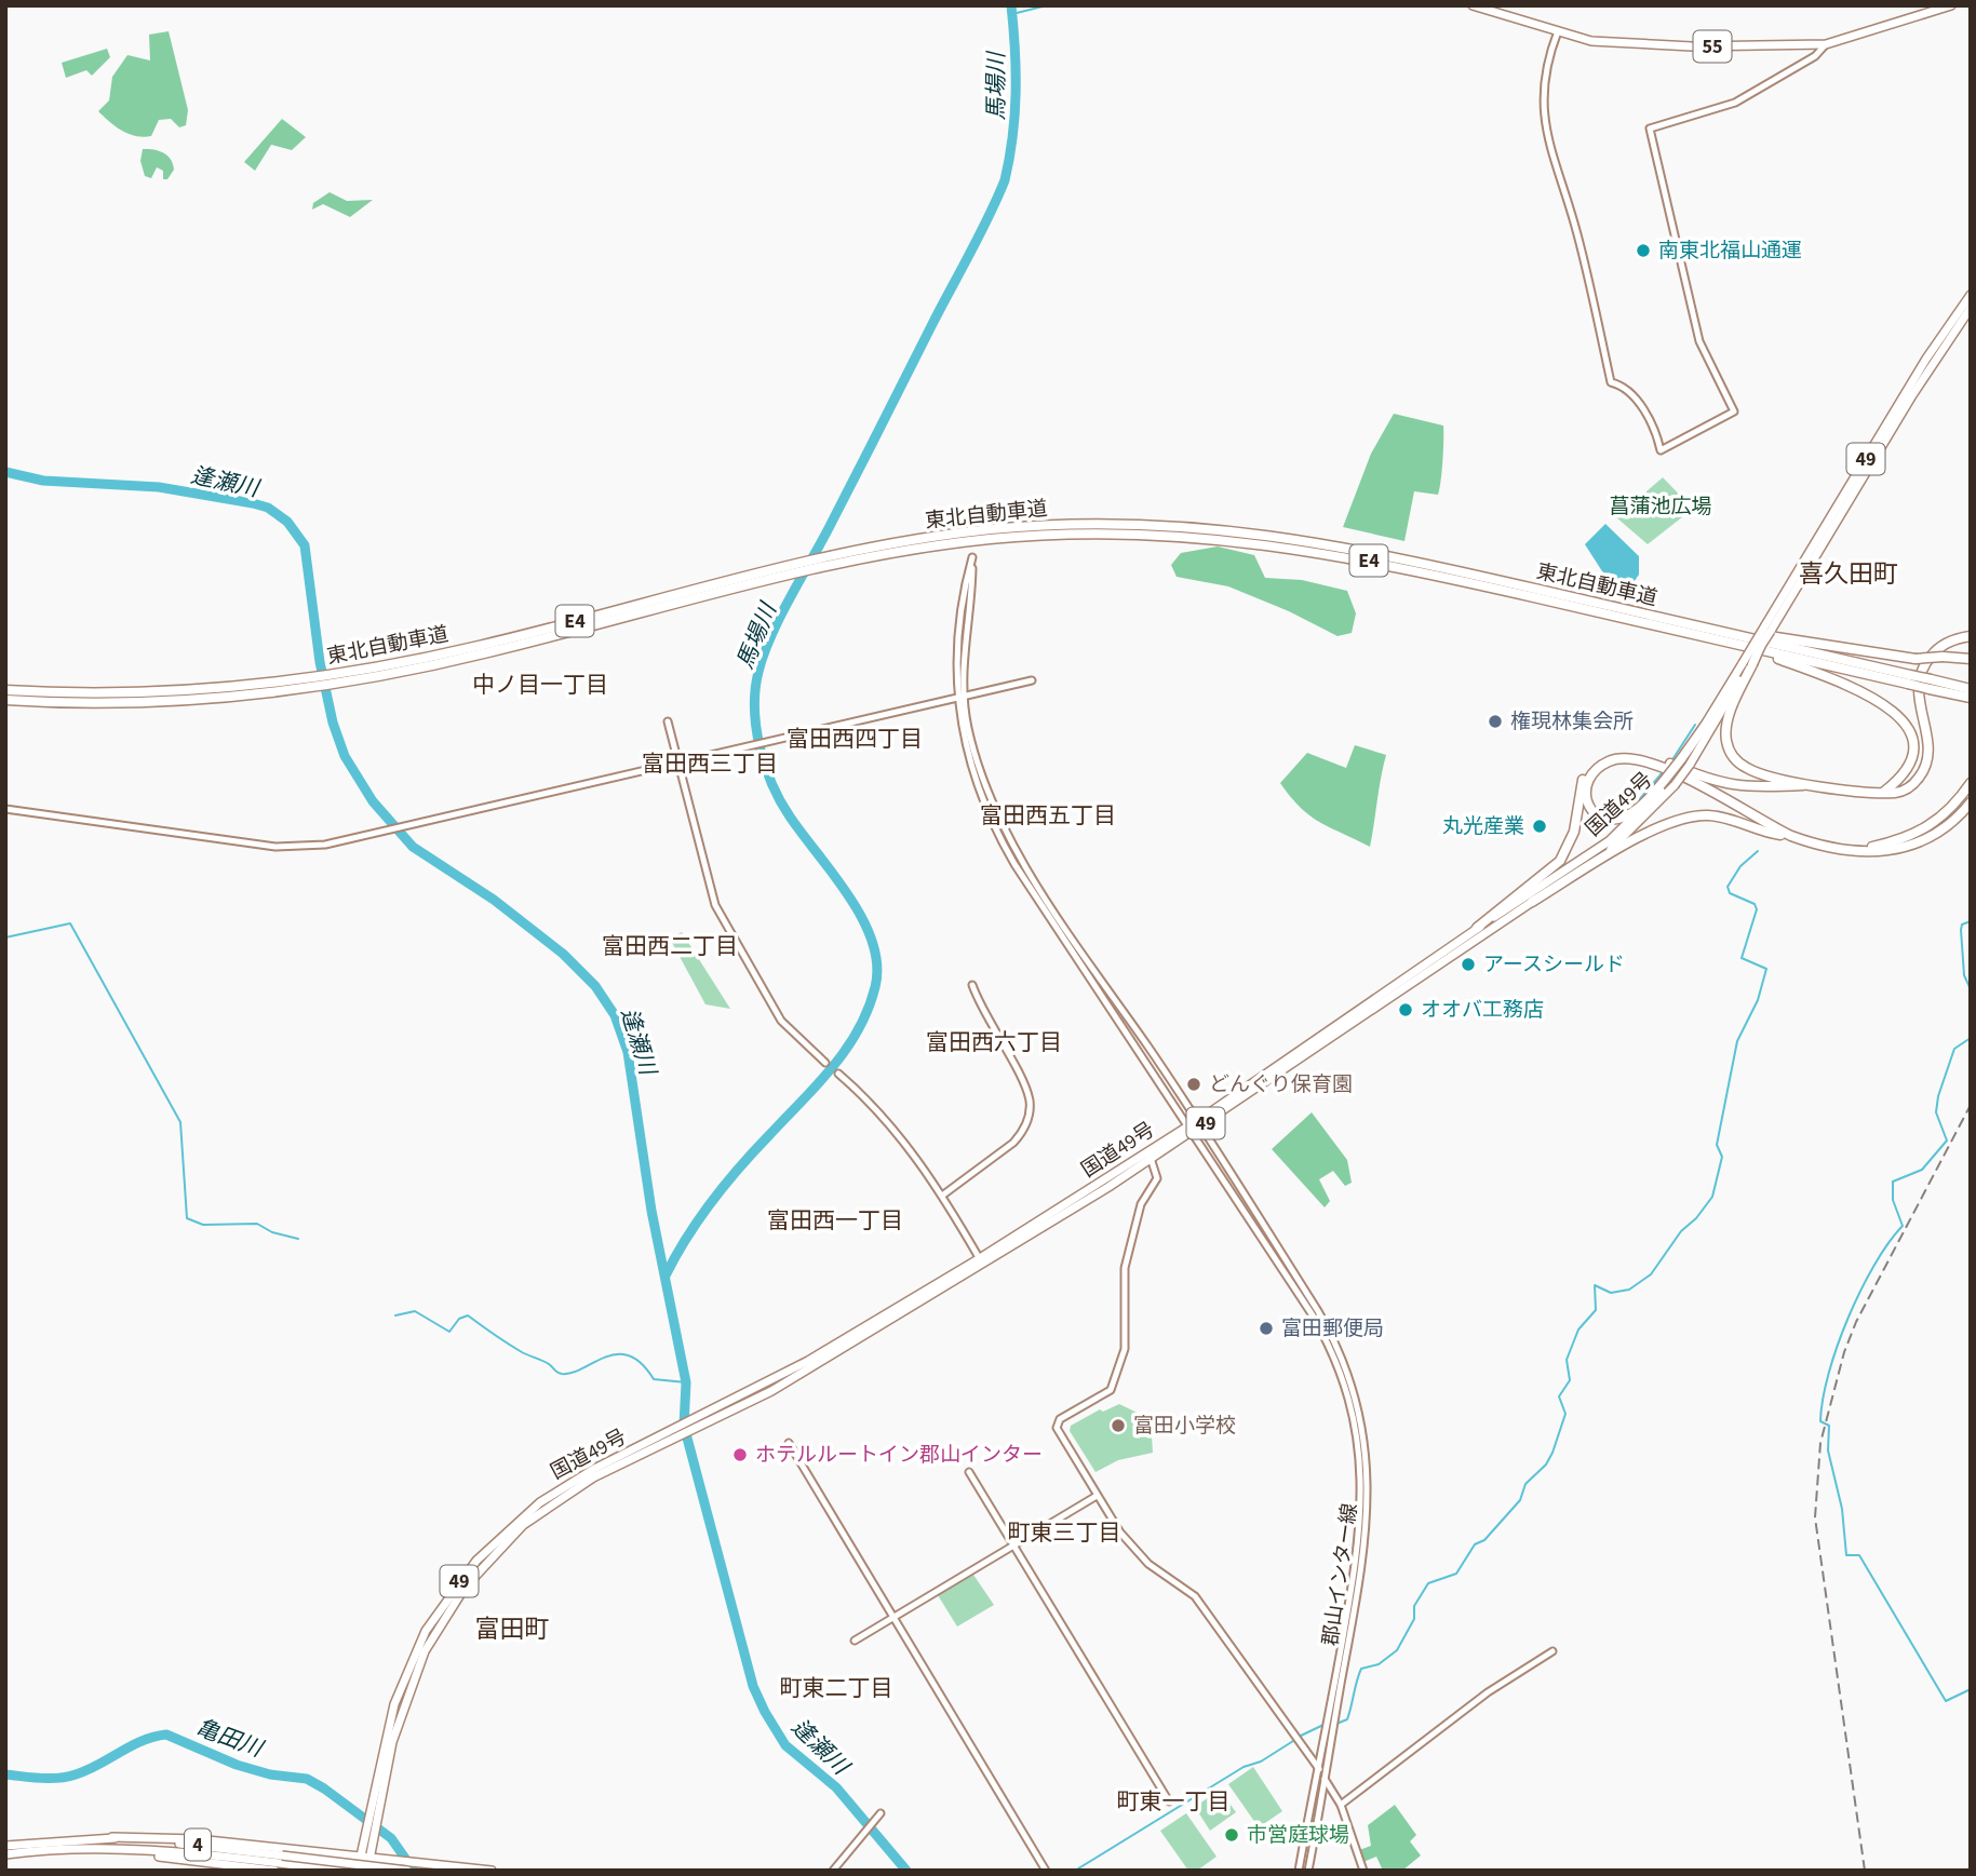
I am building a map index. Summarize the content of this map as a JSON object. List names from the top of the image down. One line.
{"streets":{"highway":["東北自動車道","E4"],"main road":["55","49","国道49号","4"],"street":["郡山インター線"]},"crossings":[["国道49号","郡山インター線"]],"districts":["喜久田町","中ノ目一丁目","富田西四丁目","富田西三丁目","富田西五丁目","富田西二丁目","富田西六丁目","富田西一丁目","町東三丁目","富田町","町東二丁目","町東一丁目"],"water":["馬場川","逢瀬川","亀田川"],"parks":["菖蒲池広場"],"places":["南東北福山通運","権現林集会所","丸光産業","アースシールド","オオバ工務店","どんぐり保育園","富田郵便局","富田小学校","ホテルルートイン郡山インター","市営庭球場"]}
